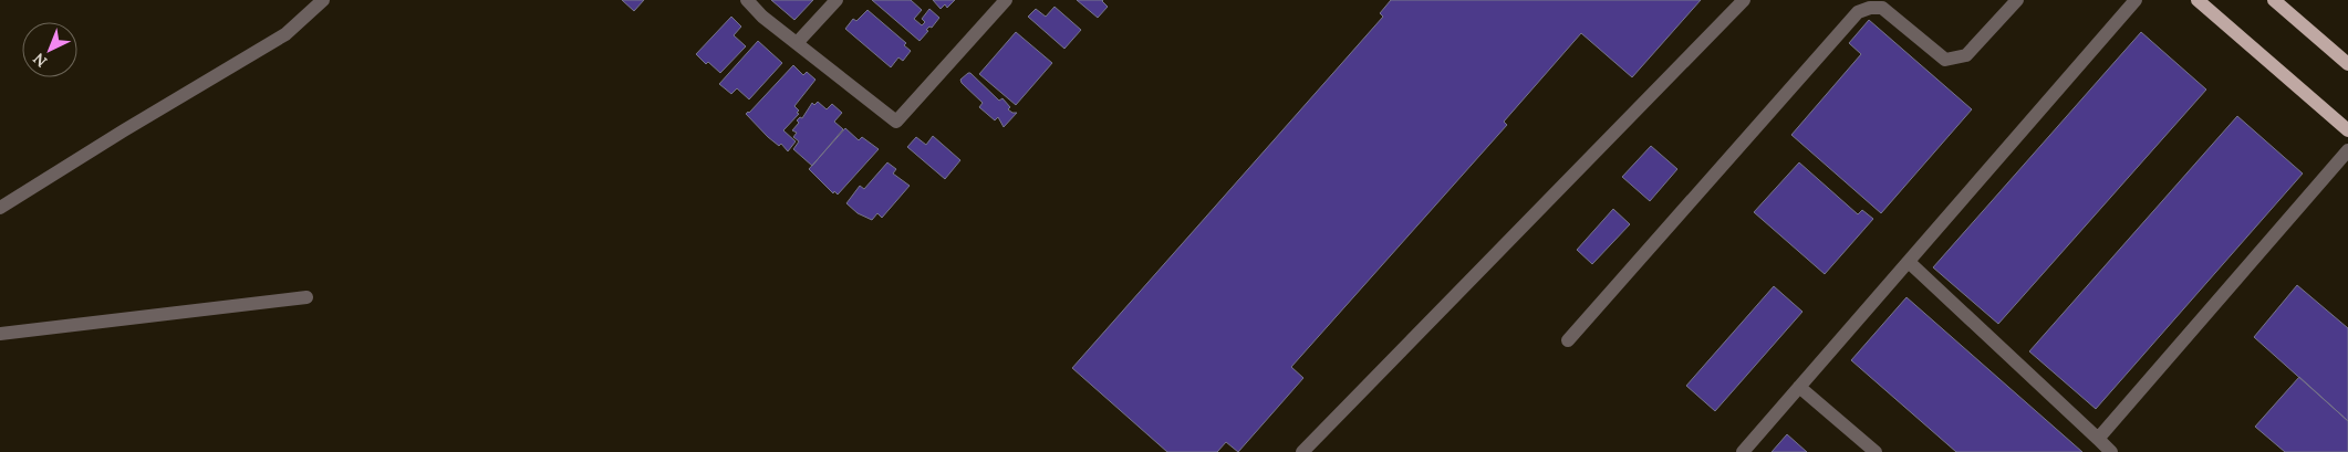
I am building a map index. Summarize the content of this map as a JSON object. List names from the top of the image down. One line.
{"north":"bottom left"}
